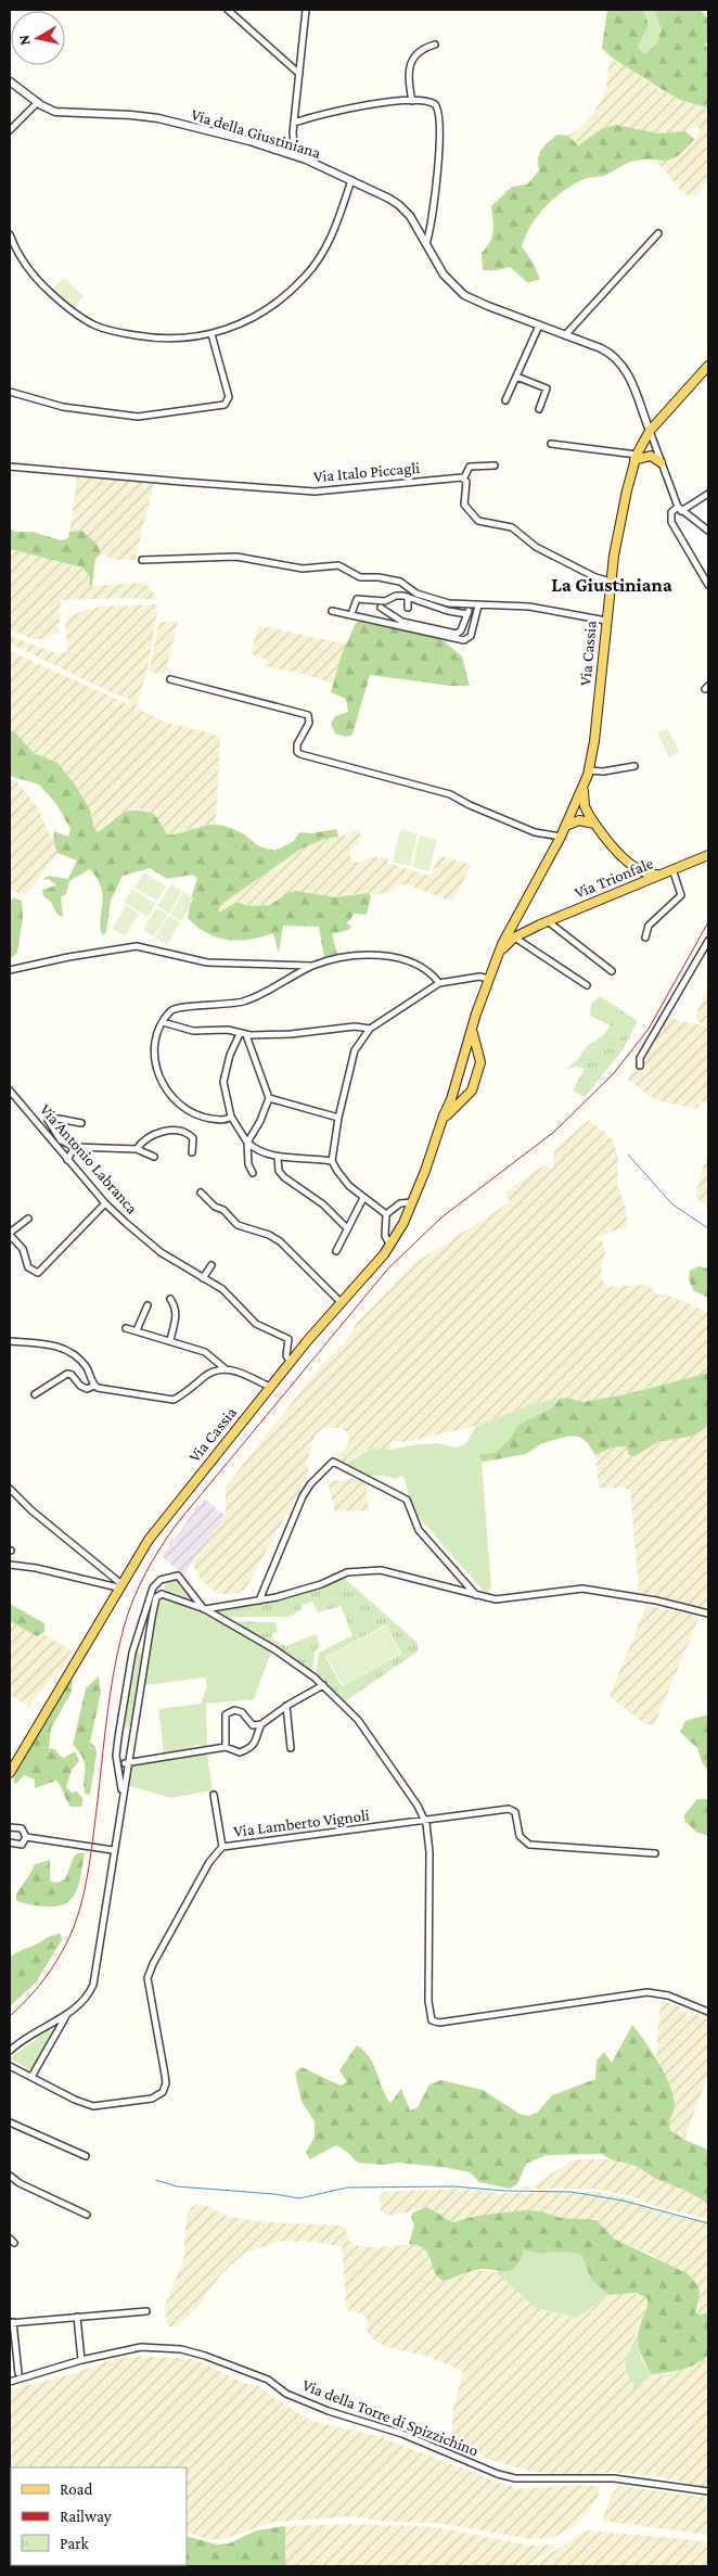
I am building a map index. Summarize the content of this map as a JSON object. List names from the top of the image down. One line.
{"streets":{"main road":["Via Cassia","Via Trionfale"],"street":["Via della Giustiniana","Via Italo Piccagli","Via Antonio Labranca","Via Lamberto Vignoli","Via della Torre di Spizzichino"]},"crossings":[["Via della Giustiniana","Via Cassia"],["Via Cassia","Via Trionfale"],["Via Cassia","Via Antonio Labranca"]],"districts":["La Giustiniana"],"legend":["Road","Railway","Park"],"north":"left"}
